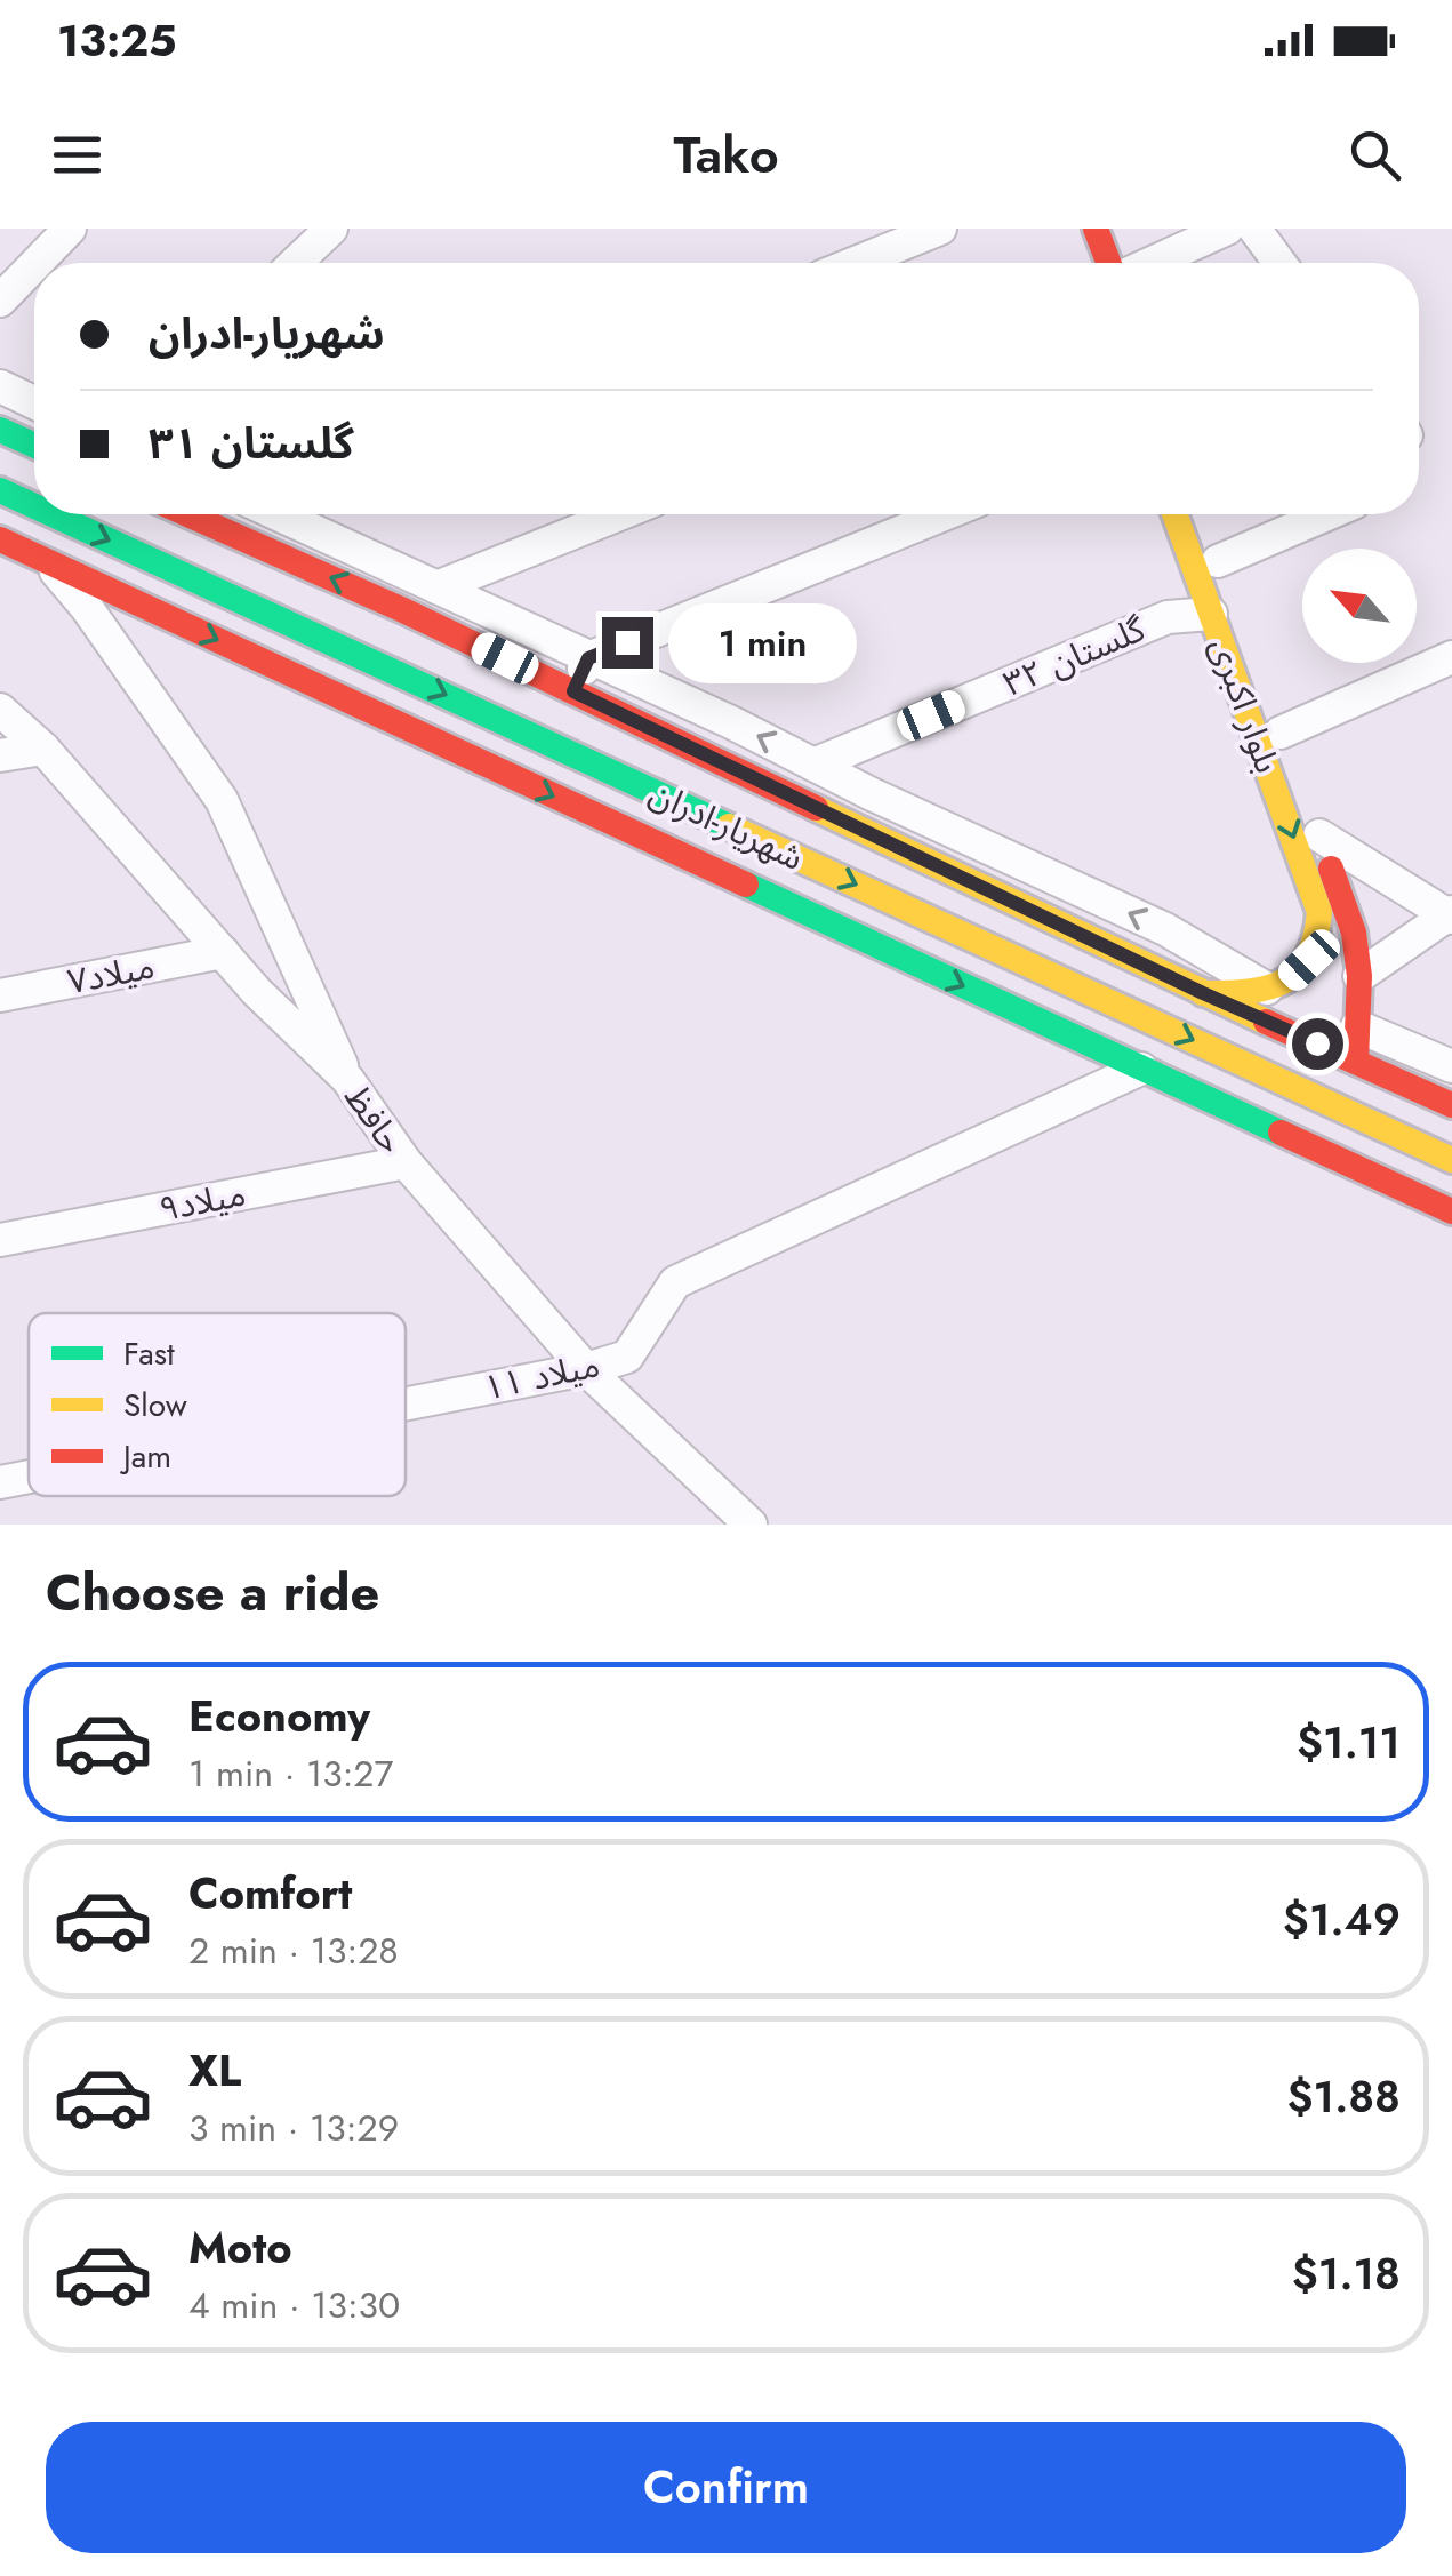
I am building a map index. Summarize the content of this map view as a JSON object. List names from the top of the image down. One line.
{"streets":{"main road":["بلوار اکبری","شهریار-ادران"],"street":["گلستان ۳۲","میلاد۷","حافظ","میلاد۹","میلاد ۱۱"]},"crossings":[["گلستان ۳۲","بلوار اکبری"],["بلوار اکبری","شهریار-ادران"],["میلاد۷","حافظ"],["حافظ","میلاد۹"],["حافظ","میلاد ۱۱"]],"legend":["Fast","Slow","Jam"],"north":"top left","page":{"status":"13:25","header":"Tako","banner":["شهریار-ادران","گلستان ۳۱"],"bubble":"1 min","heading":"Choose a ride","list":[{"name":"Economy","note":"1 min · 13:27","value":"$1.11"},{"name":"Comfort","note":"2 min · 13:28","value":"$1.49"},{"name":"XL","note":"3 min · 13:29","value":"$1.88"},{"name":"Moto","note":"4 min · 13:30","value":"$1.18"}],"buttons":"Confirm"}}
